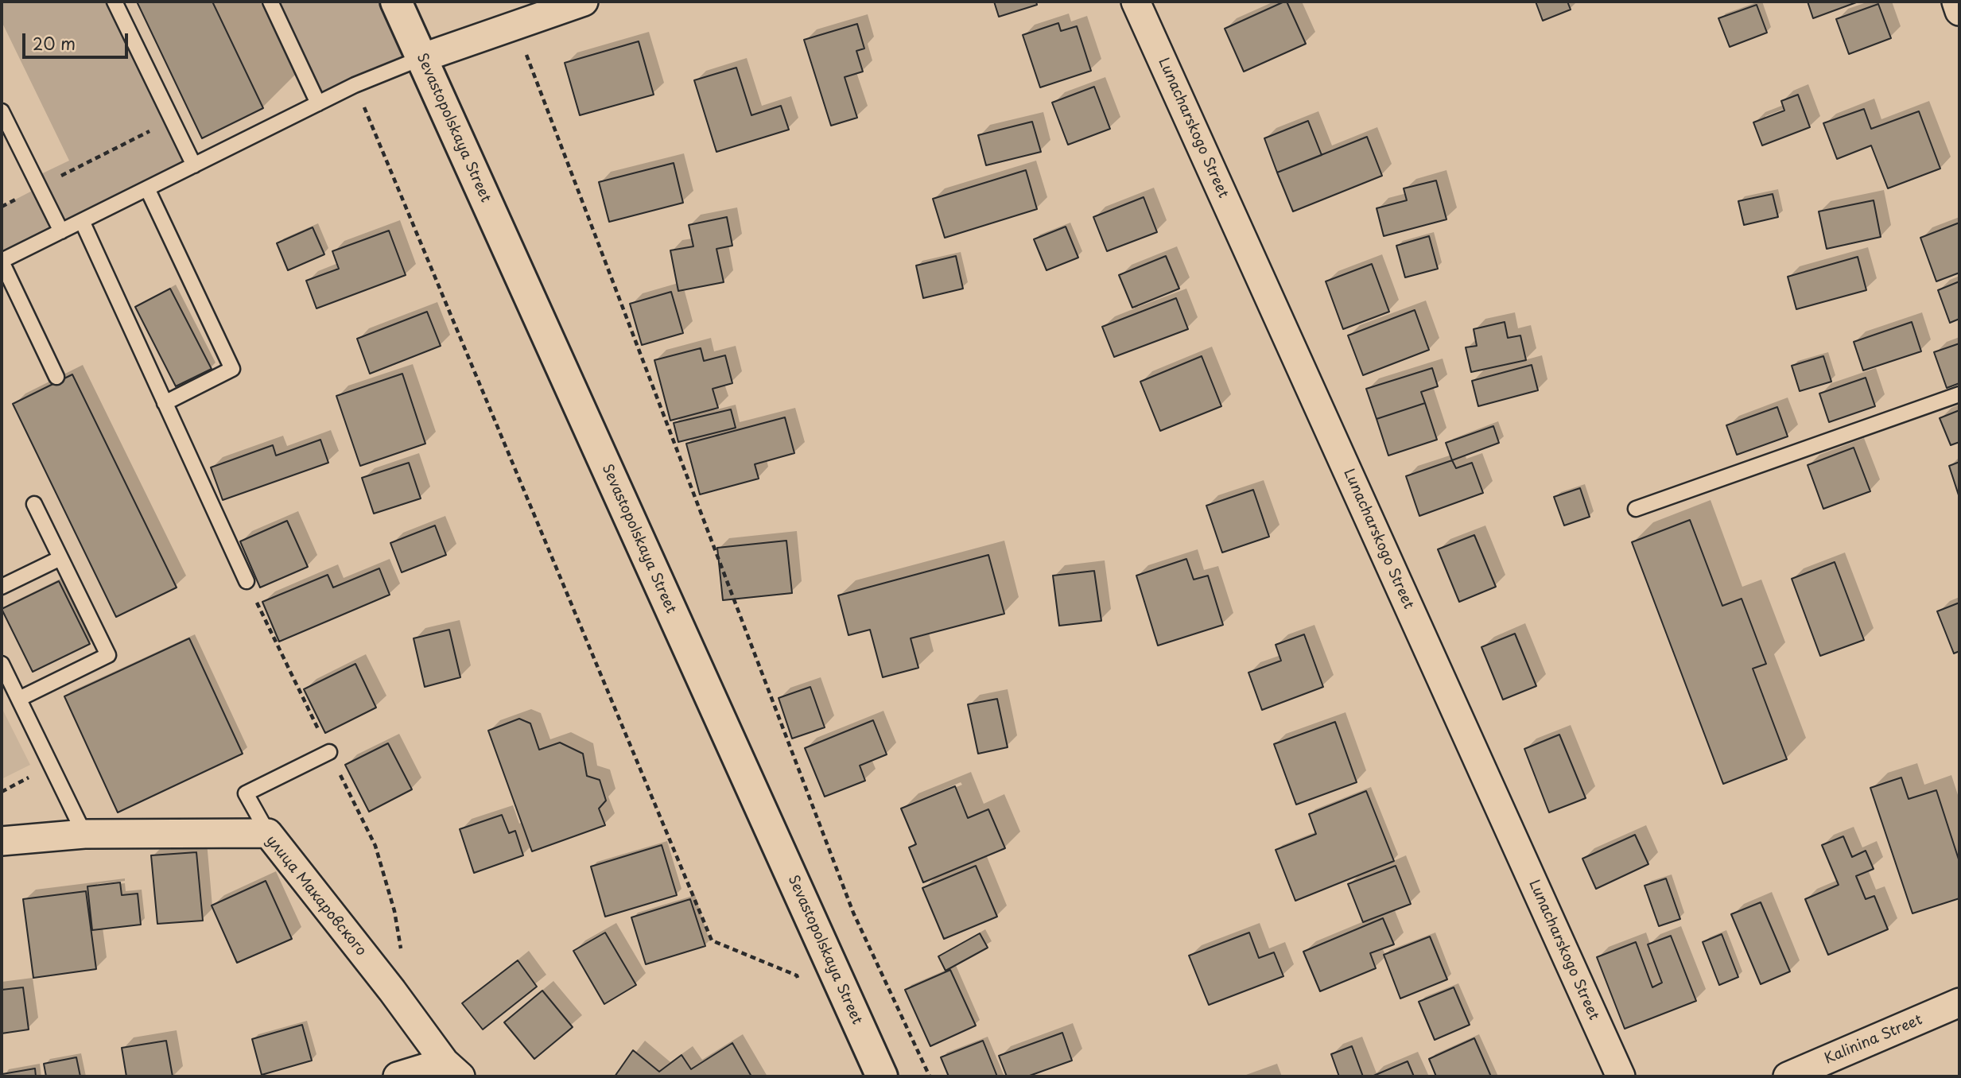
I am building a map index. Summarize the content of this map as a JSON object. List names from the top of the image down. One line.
{"streets":{"main road":["Sevastopolskaya Street"],"street":["Lunacharskogo Street","улица Макаровского","Kalinina Street"]},"scale_bar":"20 m"}
